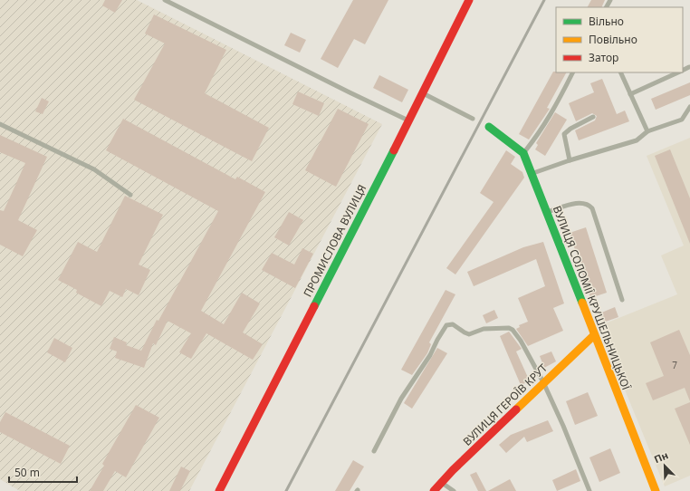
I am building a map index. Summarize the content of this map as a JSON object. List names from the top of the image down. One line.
{"streets":{"street":["ПРОМИСЛОВА ВУЛИЦЯ","ВУЛИЦЯ СОЛОМІЇ КРУШЕЛЬНИЦЬКОЇ","ВУЛИЦЯ ГЕРОЇВ КРУТ"]},"crossings":[["ВУЛИЦЯ СОЛОМІЇ КРУШЕЛЬНИЦЬКОЇ","ВУЛИЦЯ ГЕРОЇВ КРУТ"]],"house_numbers":["7"],"legend":["Вільно","Повільно","Затор"],"scale_bar":"50 m","north":"top left"}
